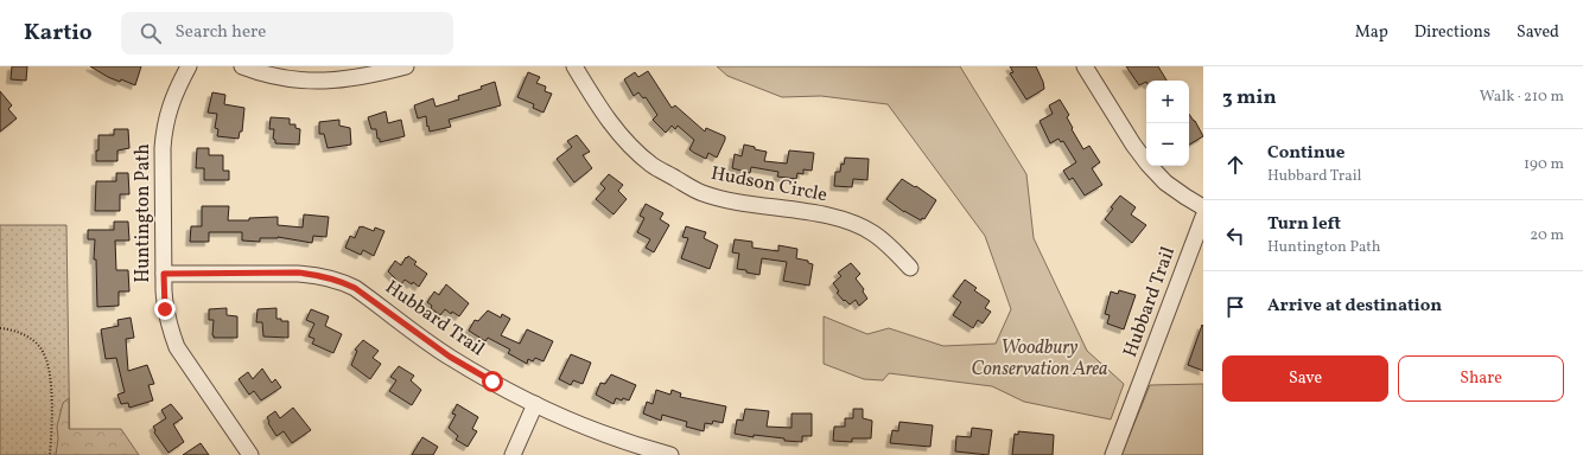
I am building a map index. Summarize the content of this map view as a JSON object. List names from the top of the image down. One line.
{"streets":{"street":["Hudson Circle","Huntington Path","Hubbard Trail"]},"crossings":[["Huntington Path","Hubbard Trail"]],"parks":["Woodbury Conservation Area"],"page":{"header":"Kartio","search":"Search here","nav":["Map","Directions","Saved"],"heading":["3 min","Walk · 210 m"],"map_buttons":["+","−"],"list":[["Continue","Hubbard Trail","190 m"],["Turn left","Huntington Path","20 m"],"Arrive at destination"],"buttons":["Save","Share"]}}
